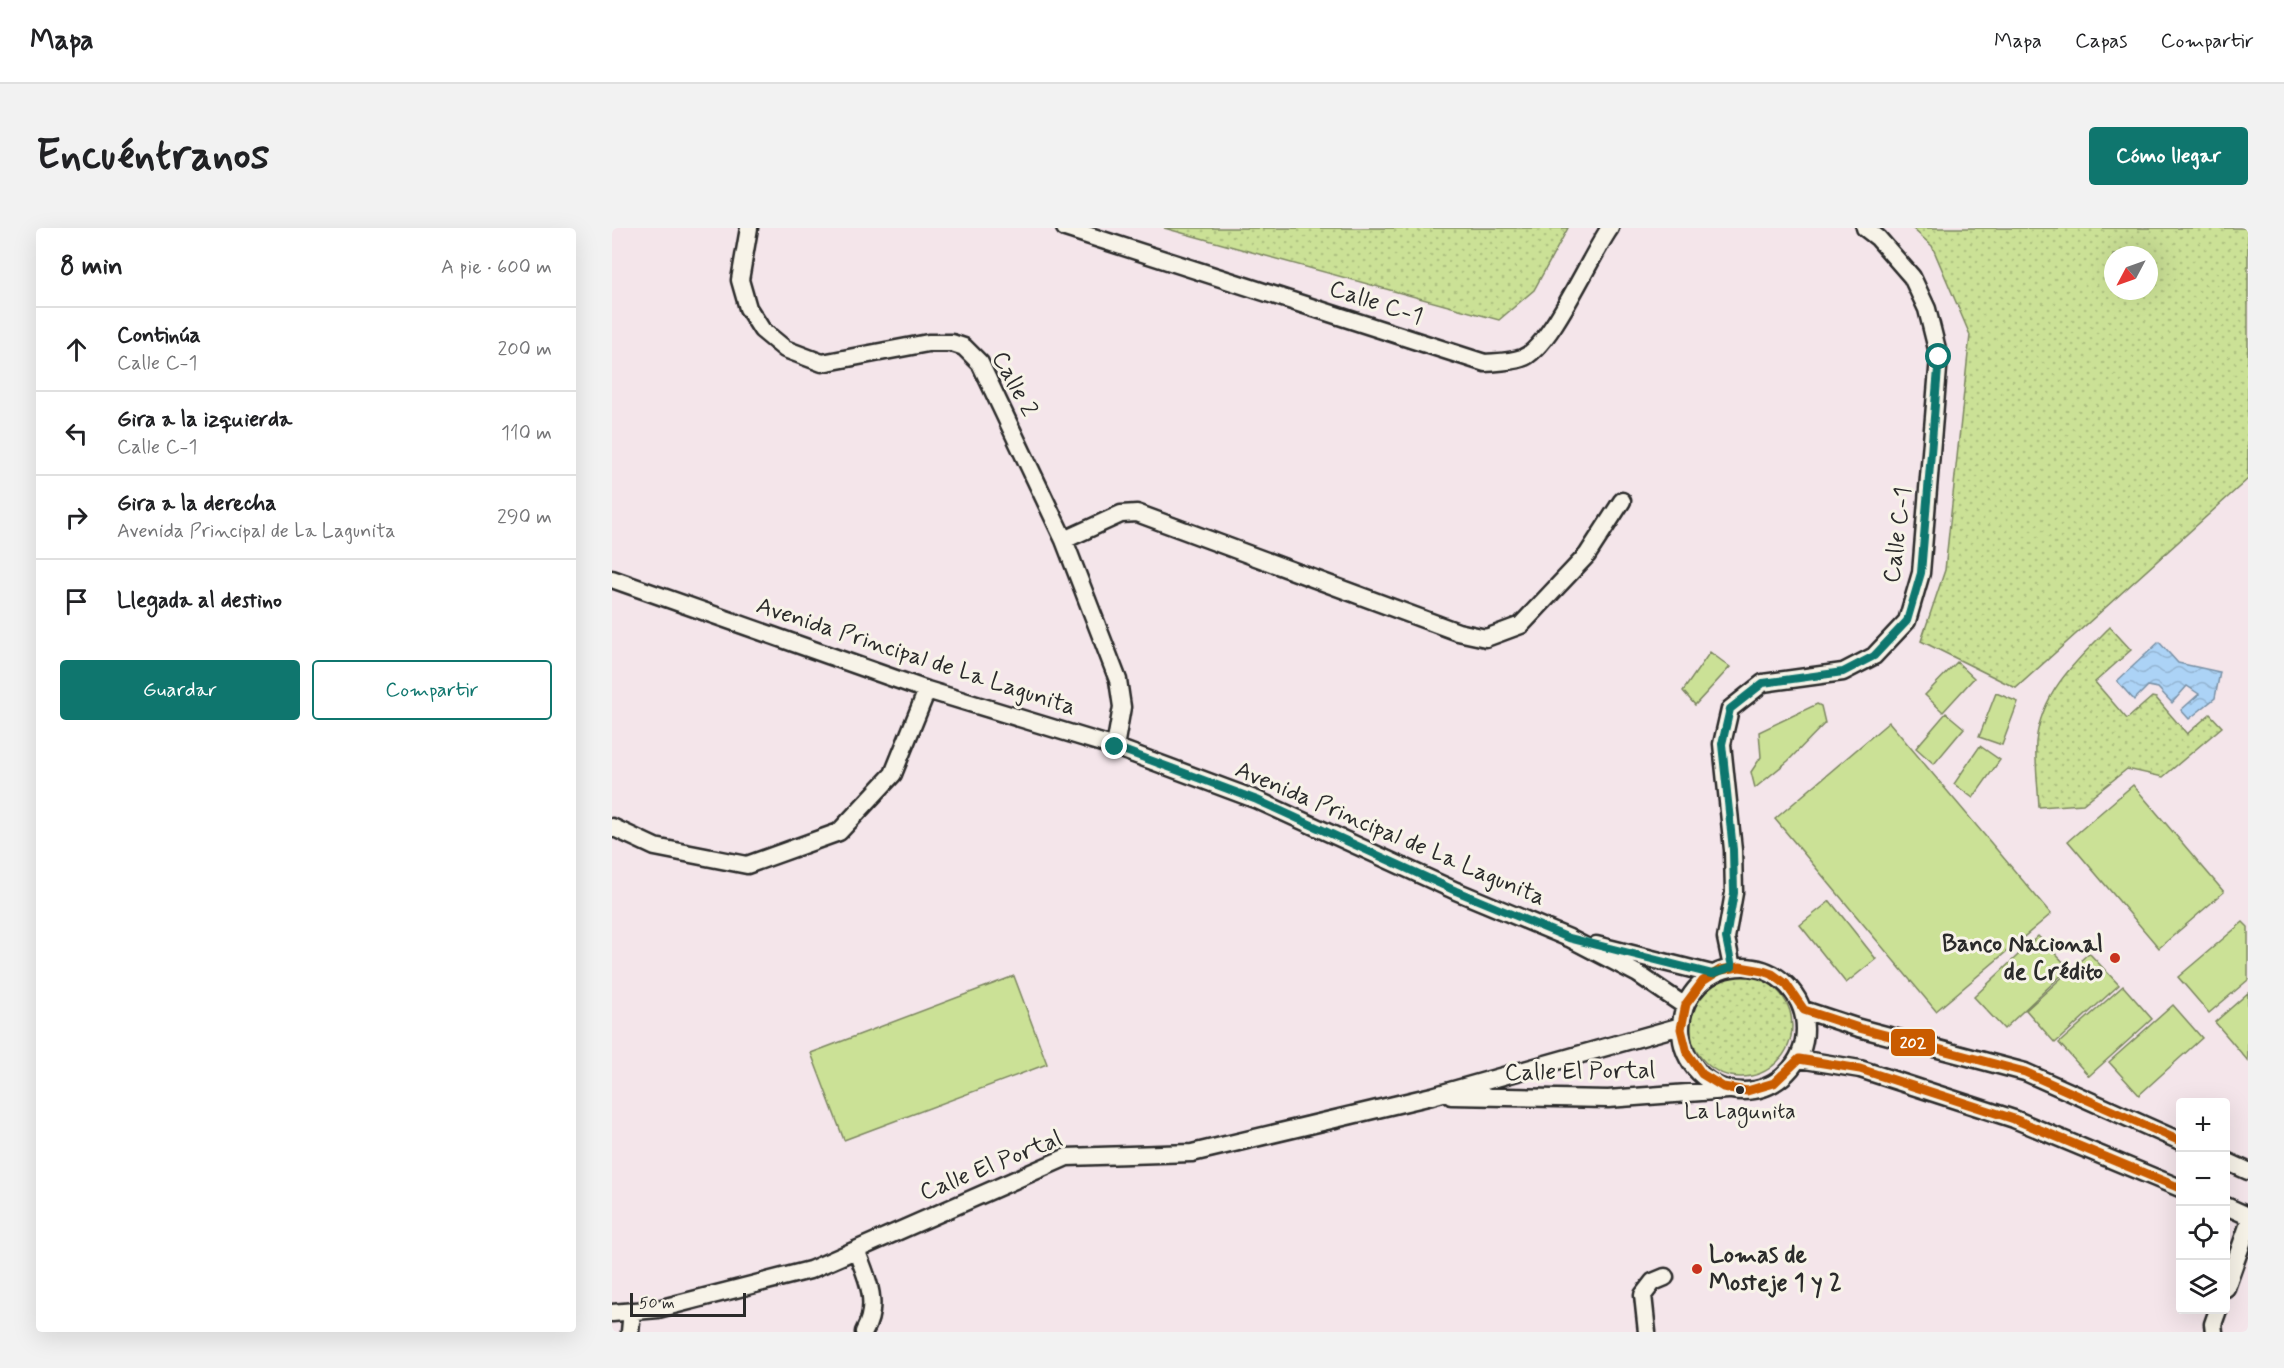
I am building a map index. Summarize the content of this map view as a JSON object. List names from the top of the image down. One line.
{"streets":{"street":["Calle C-1","Calle 2","Avenida Principal de La Lagunita","Calle El Portal"]},"crossings":[["Calle C-1","Avenida Principal de La Lagunita"],["Calle C-1","Calle El Portal"],["Calle 2","Avenida Principal de La Lagunita"],["Avenida Principal de La Lagunita","Calle El Portal"]],"places":["Banco Nacional de Crédito","La Lagunita","Lomas de Mosteje 1 y 2"],"lines":["transit line 202"],"scale_bar":"50 m","north":"bottom left","page":{"header":"Mapa","nav":["Mapa","Capas","Compartir"],"buttons":["Cómo llegar",["Guardar","Compartir"]],"title":"Encuéntranos","heading":["8 min","A pie · 600 m"],"list":[["Continúa","Calle C-1","200 m"],["Gira a la izquierda","Calle C-1","110 m"],["Gira a la derecha","Avenida Principal de La Lagunita","290 m"],"Llegada al destino"],"map_buttons":["+","−"],"scale":"50 m"}}
